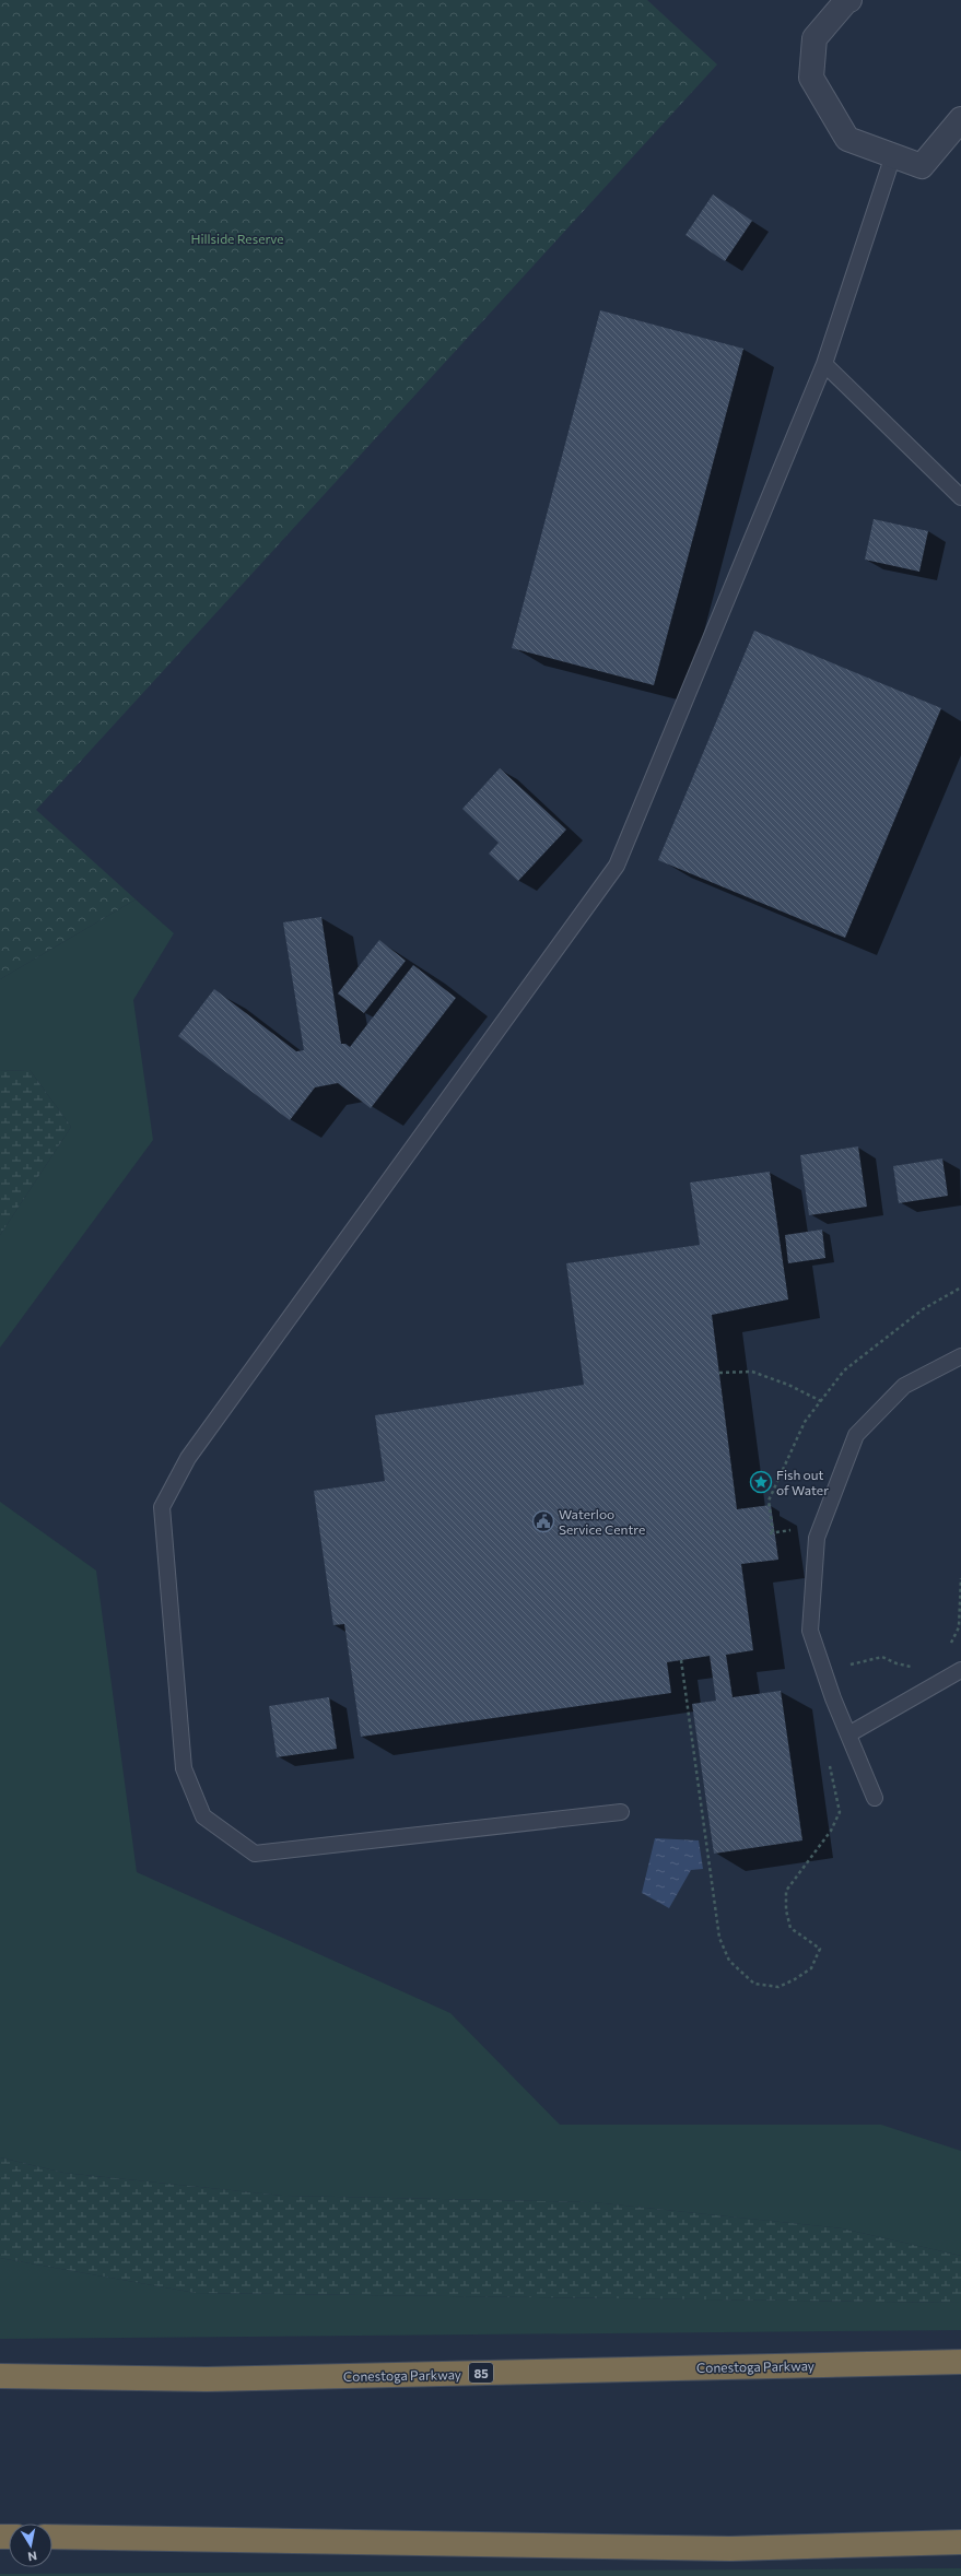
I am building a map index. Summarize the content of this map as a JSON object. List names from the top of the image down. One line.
{"streets":{"highway":["Conestoga Parkway","85"]},"parks":["Hillside Reserve"],"places":{"place":["Fish out of Water"],"public building":["Waterloo Service Centre"]},"north":"bottom"}
